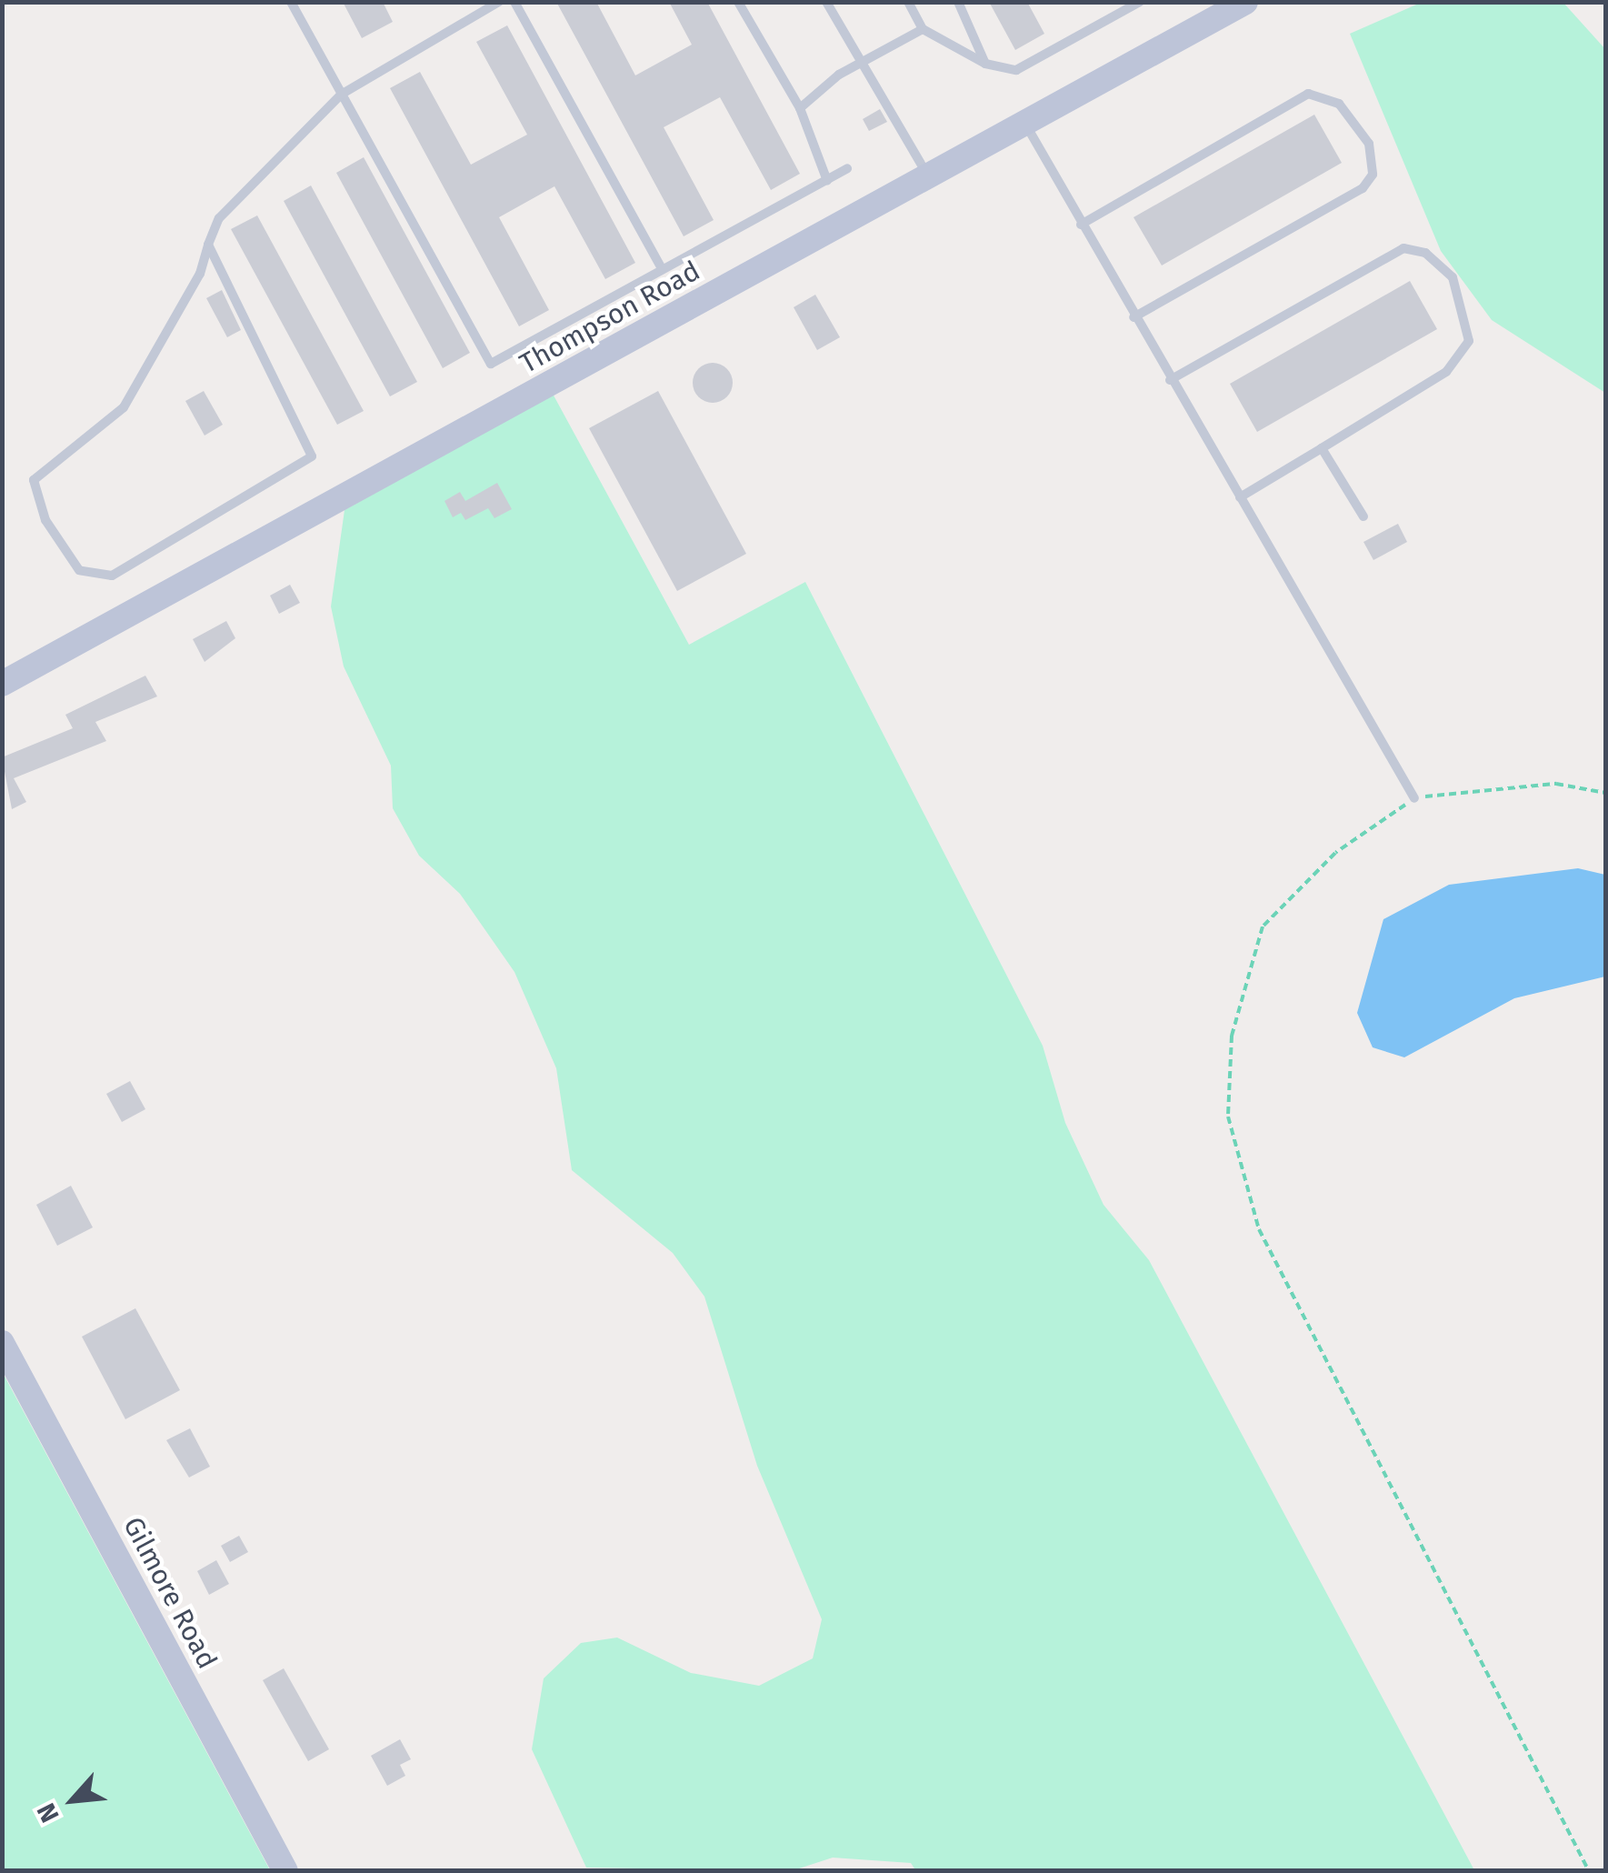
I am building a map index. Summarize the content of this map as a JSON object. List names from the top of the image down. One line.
{"streets":{"main road":["Thompson Road","Gilmore Road"]},"north":"bottom left"}
